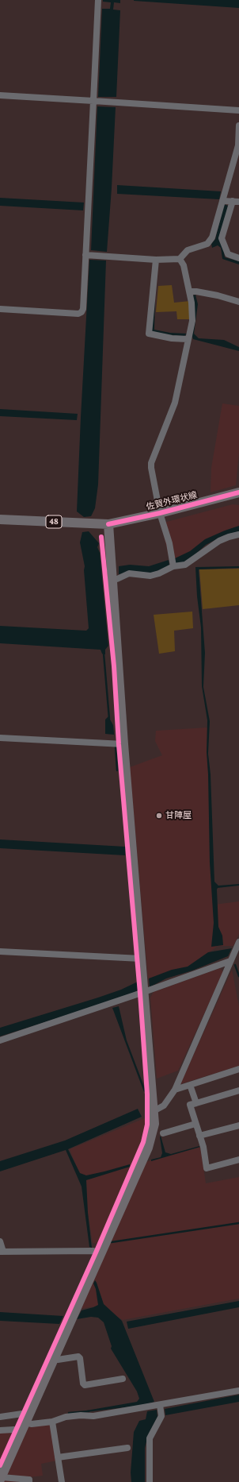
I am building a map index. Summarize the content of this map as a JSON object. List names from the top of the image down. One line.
{"streets":{"main road":["佐賀外環状線","48"]},"crossings":[["佐賀外環状線","48"]],"places":["甘陣屋"]}
